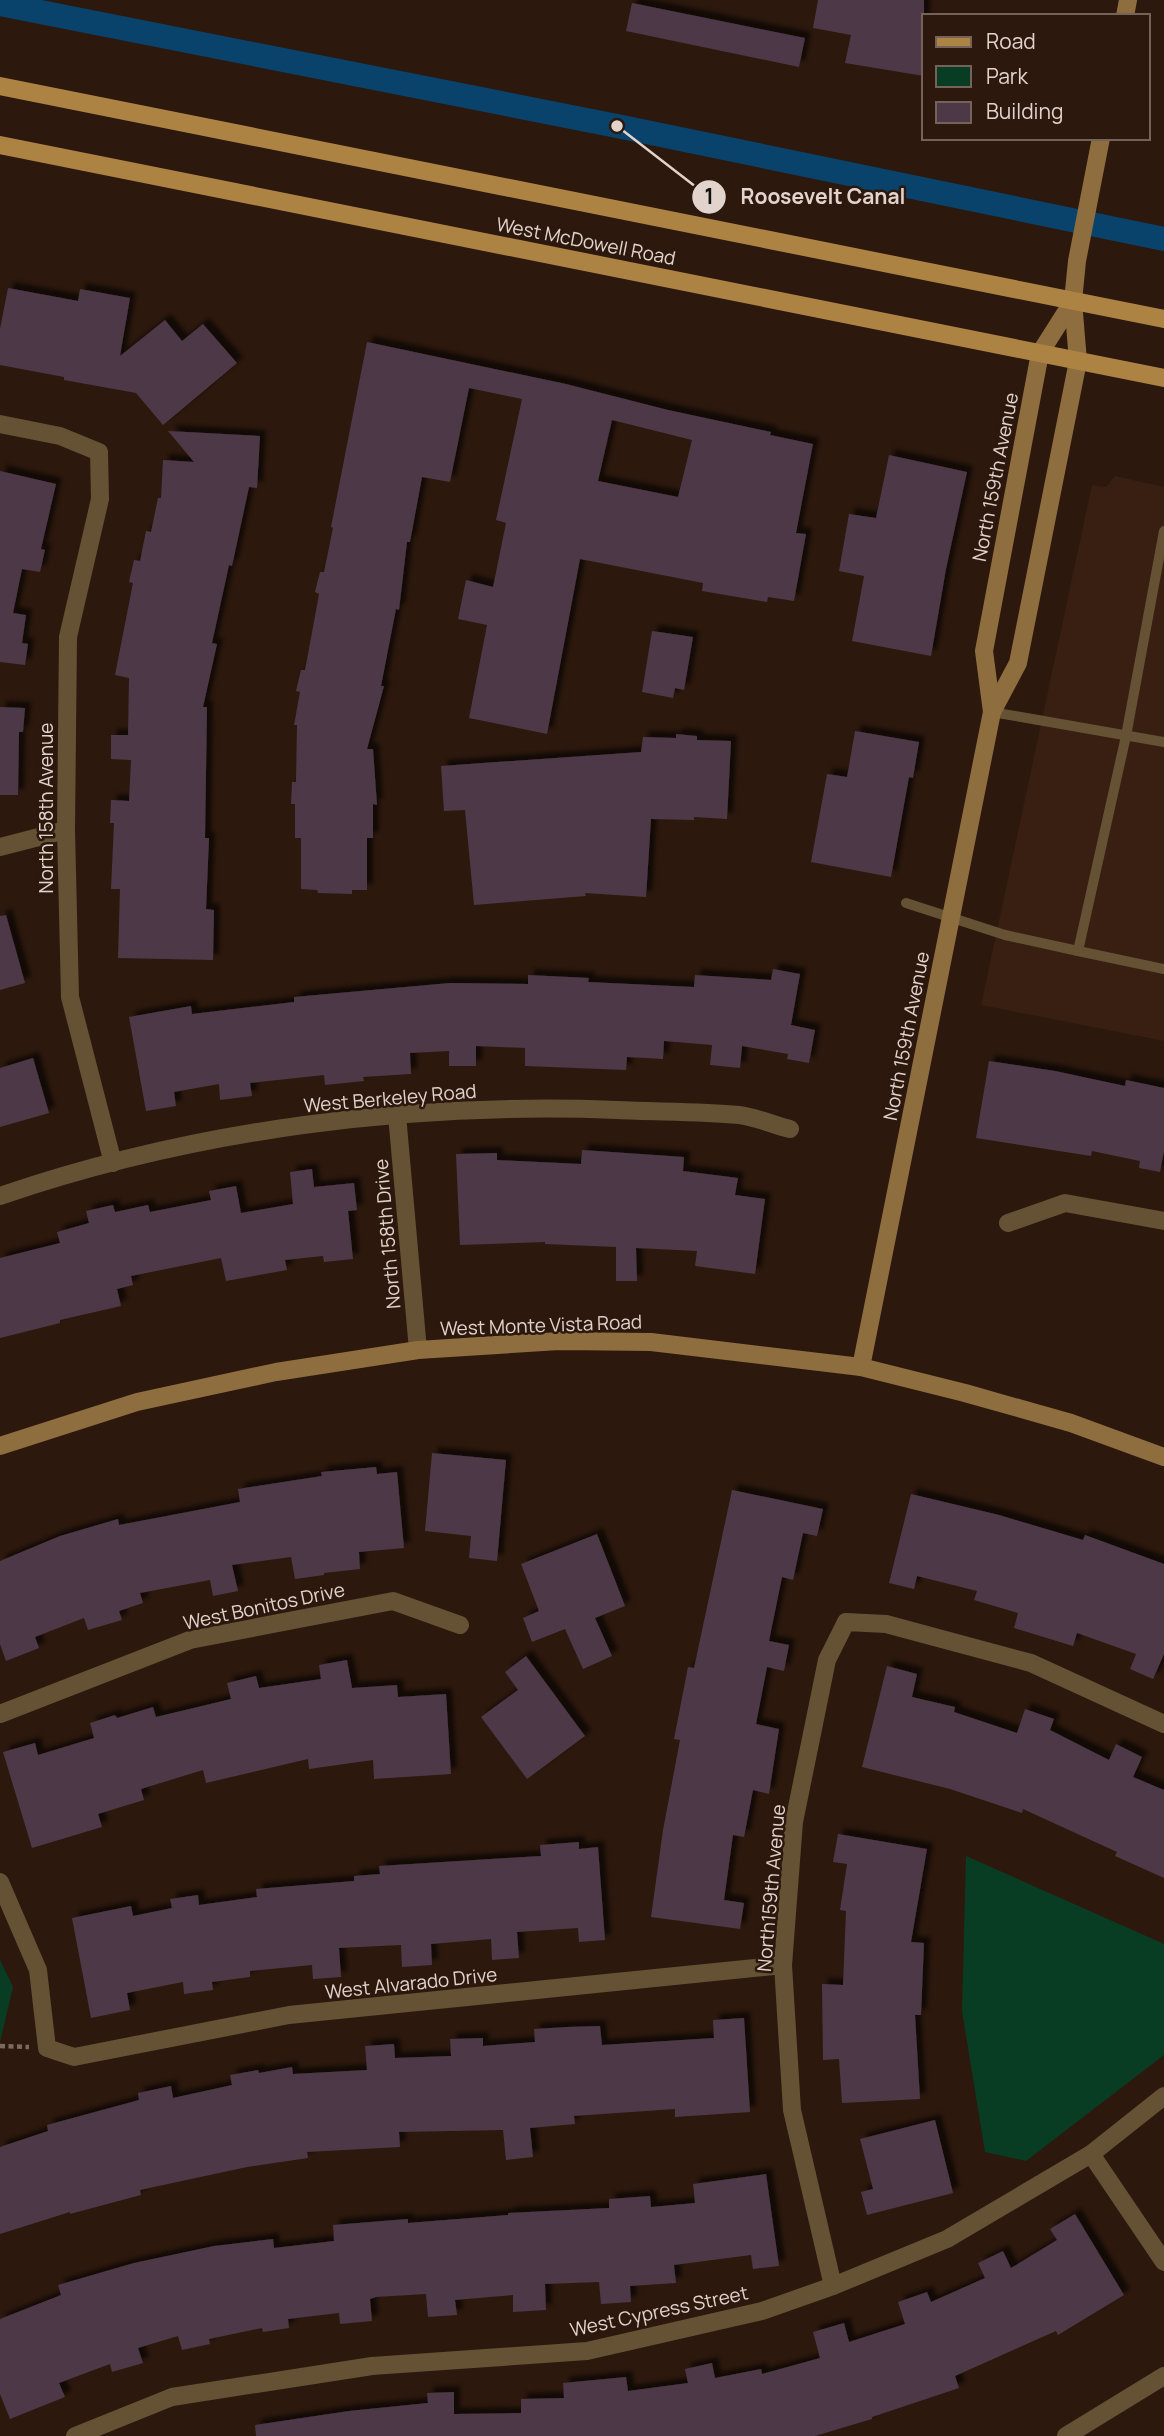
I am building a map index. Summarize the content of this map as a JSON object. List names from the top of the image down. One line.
{"streets":{"main road":["West McDowell Road"],"street":["North 159th Avenue","North 158th Avenue","West Berkeley Road","North 158th Drive","West Monte Vista Road","West Bonitos Drive","North159th Avenue","West Alvarado Drive","West Cypress Street"]},"crossings":[["West McDowell Road","North 159th Avenue"],["North 159th Avenue","West Monte Vista Road"],["North 158th Avenue","West Berkeley Road"],["West Berkeley Road","North 158th Drive"],["North 158th Drive","West Monte Vista Road"],["North159th Avenue","West Alvarado Drive"],["North159th Avenue","West Cypress Street"]],"places":["Roosevelt Canal"],"legend":["Road","Park","Building"]}
